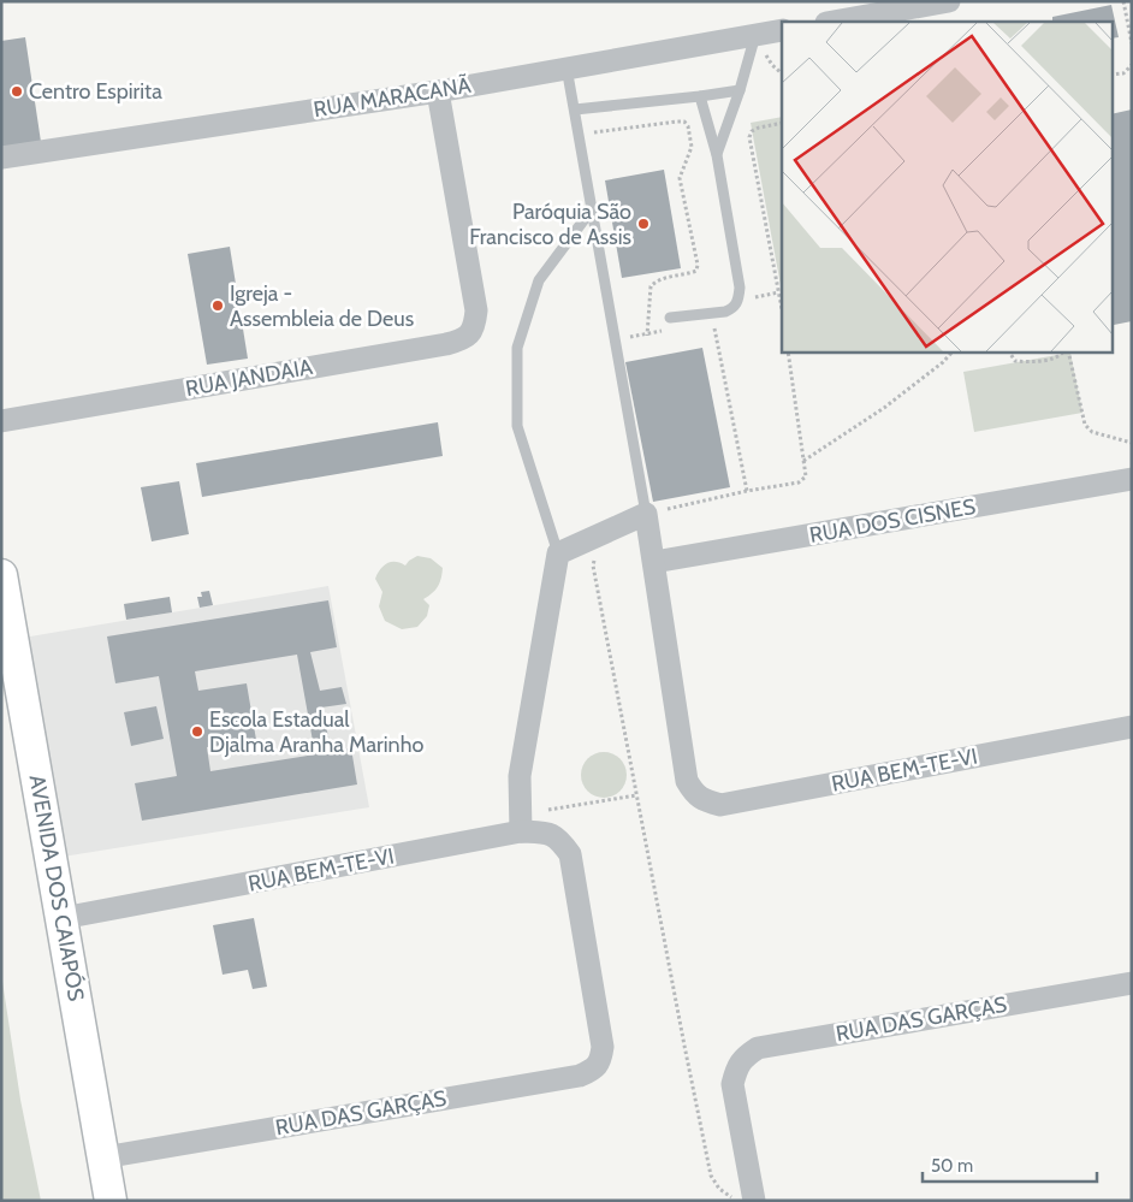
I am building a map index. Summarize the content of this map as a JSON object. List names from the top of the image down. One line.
{"streets":{"main road":["AVENIDA DOS CAIAPÓS"],"street":["RUA MARACANÃ","RUA JANDAIA","RUA DOS CISNES","RUA BEM-TE-VI","RUA DAS GARÇAS"]},"crossings":[["RUA MARACANÃ","RUA JANDAIA"],["RUA DOS CISNES","RUA BEM-TE-VI"],["RUA BEM-TE-VI","AVENIDA DOS CAIAPÓS"],["RUA BEM-TE-VI","RUA DAS GARÇAS"],["AVENIDA DOS CAIAPÓS","RUA DAS GARÇAS"]],"places":["Centro Espirita","Paróquia São Francisco de Assis","Igreja - Assembleia de Deus","Escola Estadual Djalma Aranha Marinho"],"scale_bar":"50 m"}
